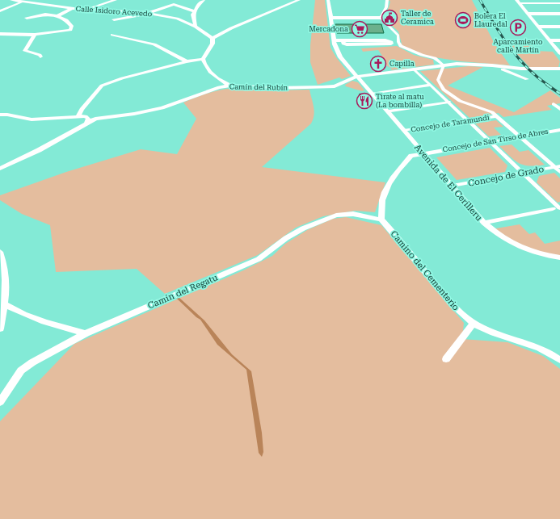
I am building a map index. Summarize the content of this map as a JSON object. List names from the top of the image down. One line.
{"streets":{"street":["Calle Isidoro Acevedo","Camín del Rubín","Concejo de Taramundi","Concejo de San Tirso de Abres","Concejo de Grado","Avenida de El Cerilleru","Camino del Cementerio","Camín del Regatu"]},"crossings":[["Camín del Rubín","Avenida de El Cerilleru"],["Concejo de Taramundi","Avenida de El Cerilleru"],["Concejo de San Tirso de Abres","Avenida de El Cerilleru"],["Concejo de San Tirso de Abres","Camino del Cementerio"],["Concejo de San Tirso de Abres","Camín del Regatu"],["Concejo de Grado","Avenida de El Cerilleru"],["Camino del Cementerio","Camín del Regatu"]],"places":{"public building":["Taller de Ceramica"],"sports":["Bolera El Llauredal"],"parking":["Aparcamiento calle Martín"],"supermarket":["Mercadona"],"church":["Capilla"],"restaurant":["Tirate al matu (La bombilla)"]}}
